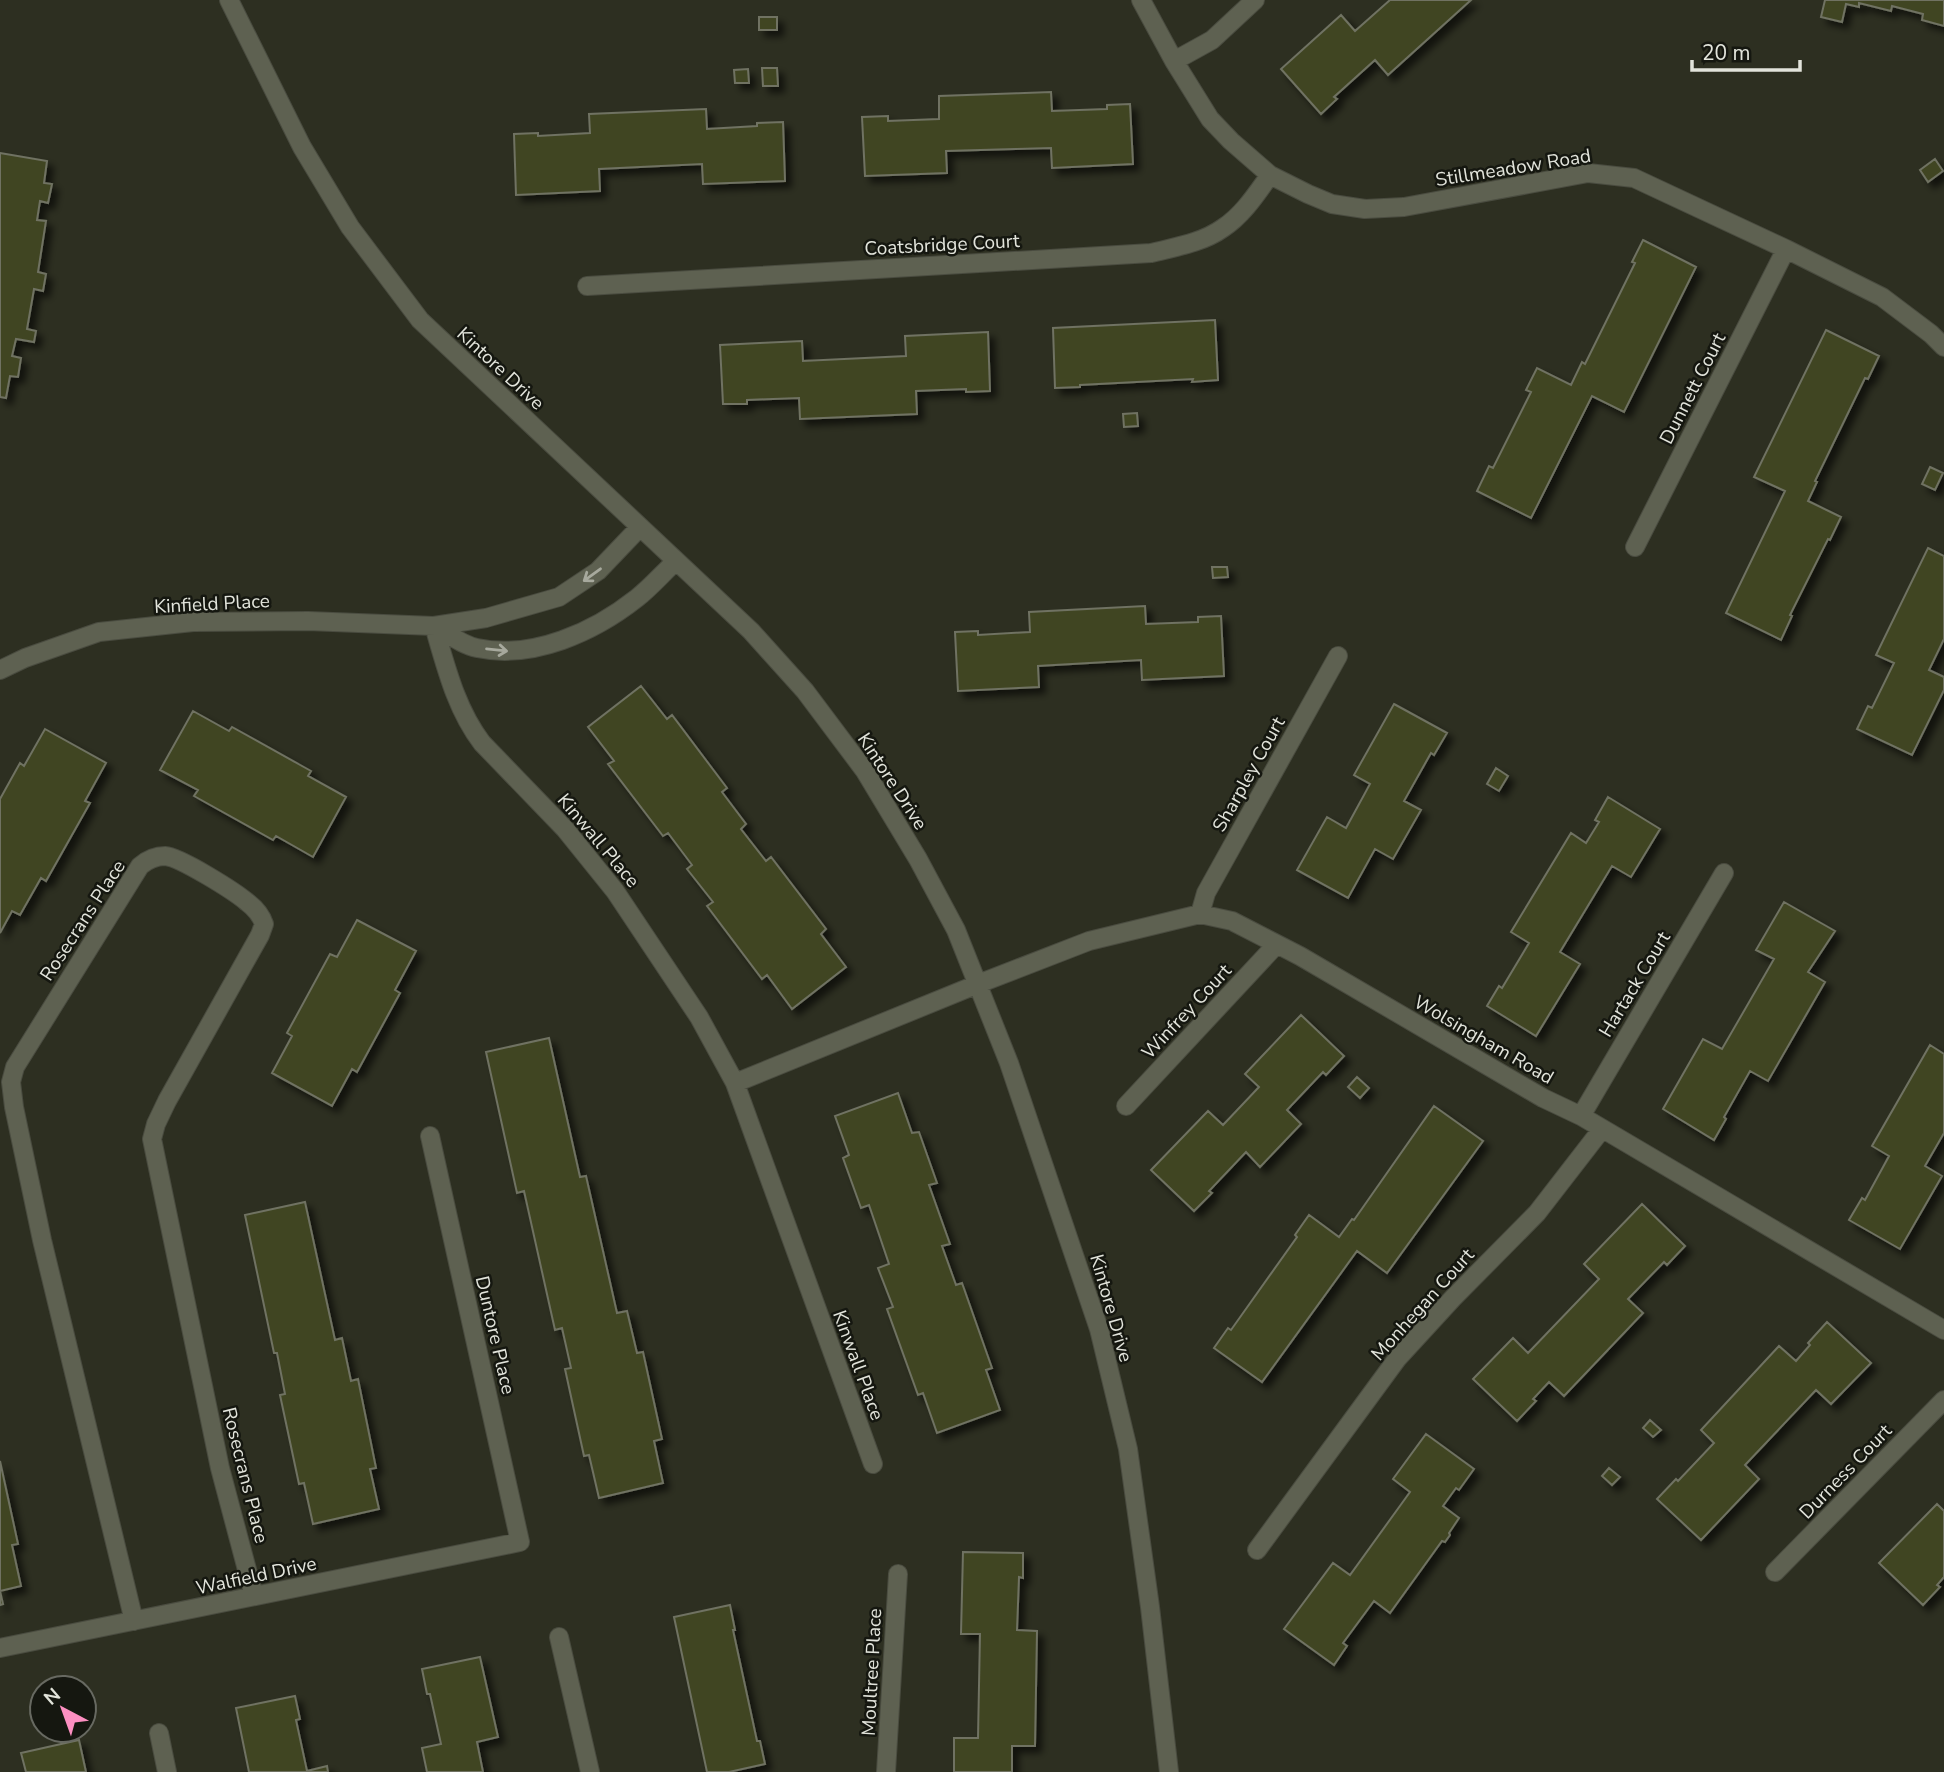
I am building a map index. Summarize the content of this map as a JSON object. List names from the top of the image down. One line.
{"streets":{"street":["Stillmeadow Road","Coatsbridge Court","Kintore Drive","Dunnett Court","Kinfield Place","Sharpley Court","Kinwall Place","Rosecrans Place","Hartack Court","Winfrey Court","Wolsingham Road","Monhegan Court","Duntore Place","Durness Court","Walfield Drive","Moultree Place"]},"crossings":[["Stillmeadow Road","Coatsbridge Court"],["Stillmeadow Road","Dunnett Court"],["Kintore Drive","Kinfield Place"],["Kintore Drive","Wolsingham Road"],["Kinfield Place","Kinwall Place"],["Sharpley Court","Wolsingham Road"],["Rosecrans Place","Walfield Drive"],["Hartack Court","Wolsingham Road"],["Winfrey Court","Wolsingham Road"],["Wolsingham Road","Monhegan Court"],["Duntore Place","Walfield Drive"]],"scale_bar":"20 m","north":"top left"}
